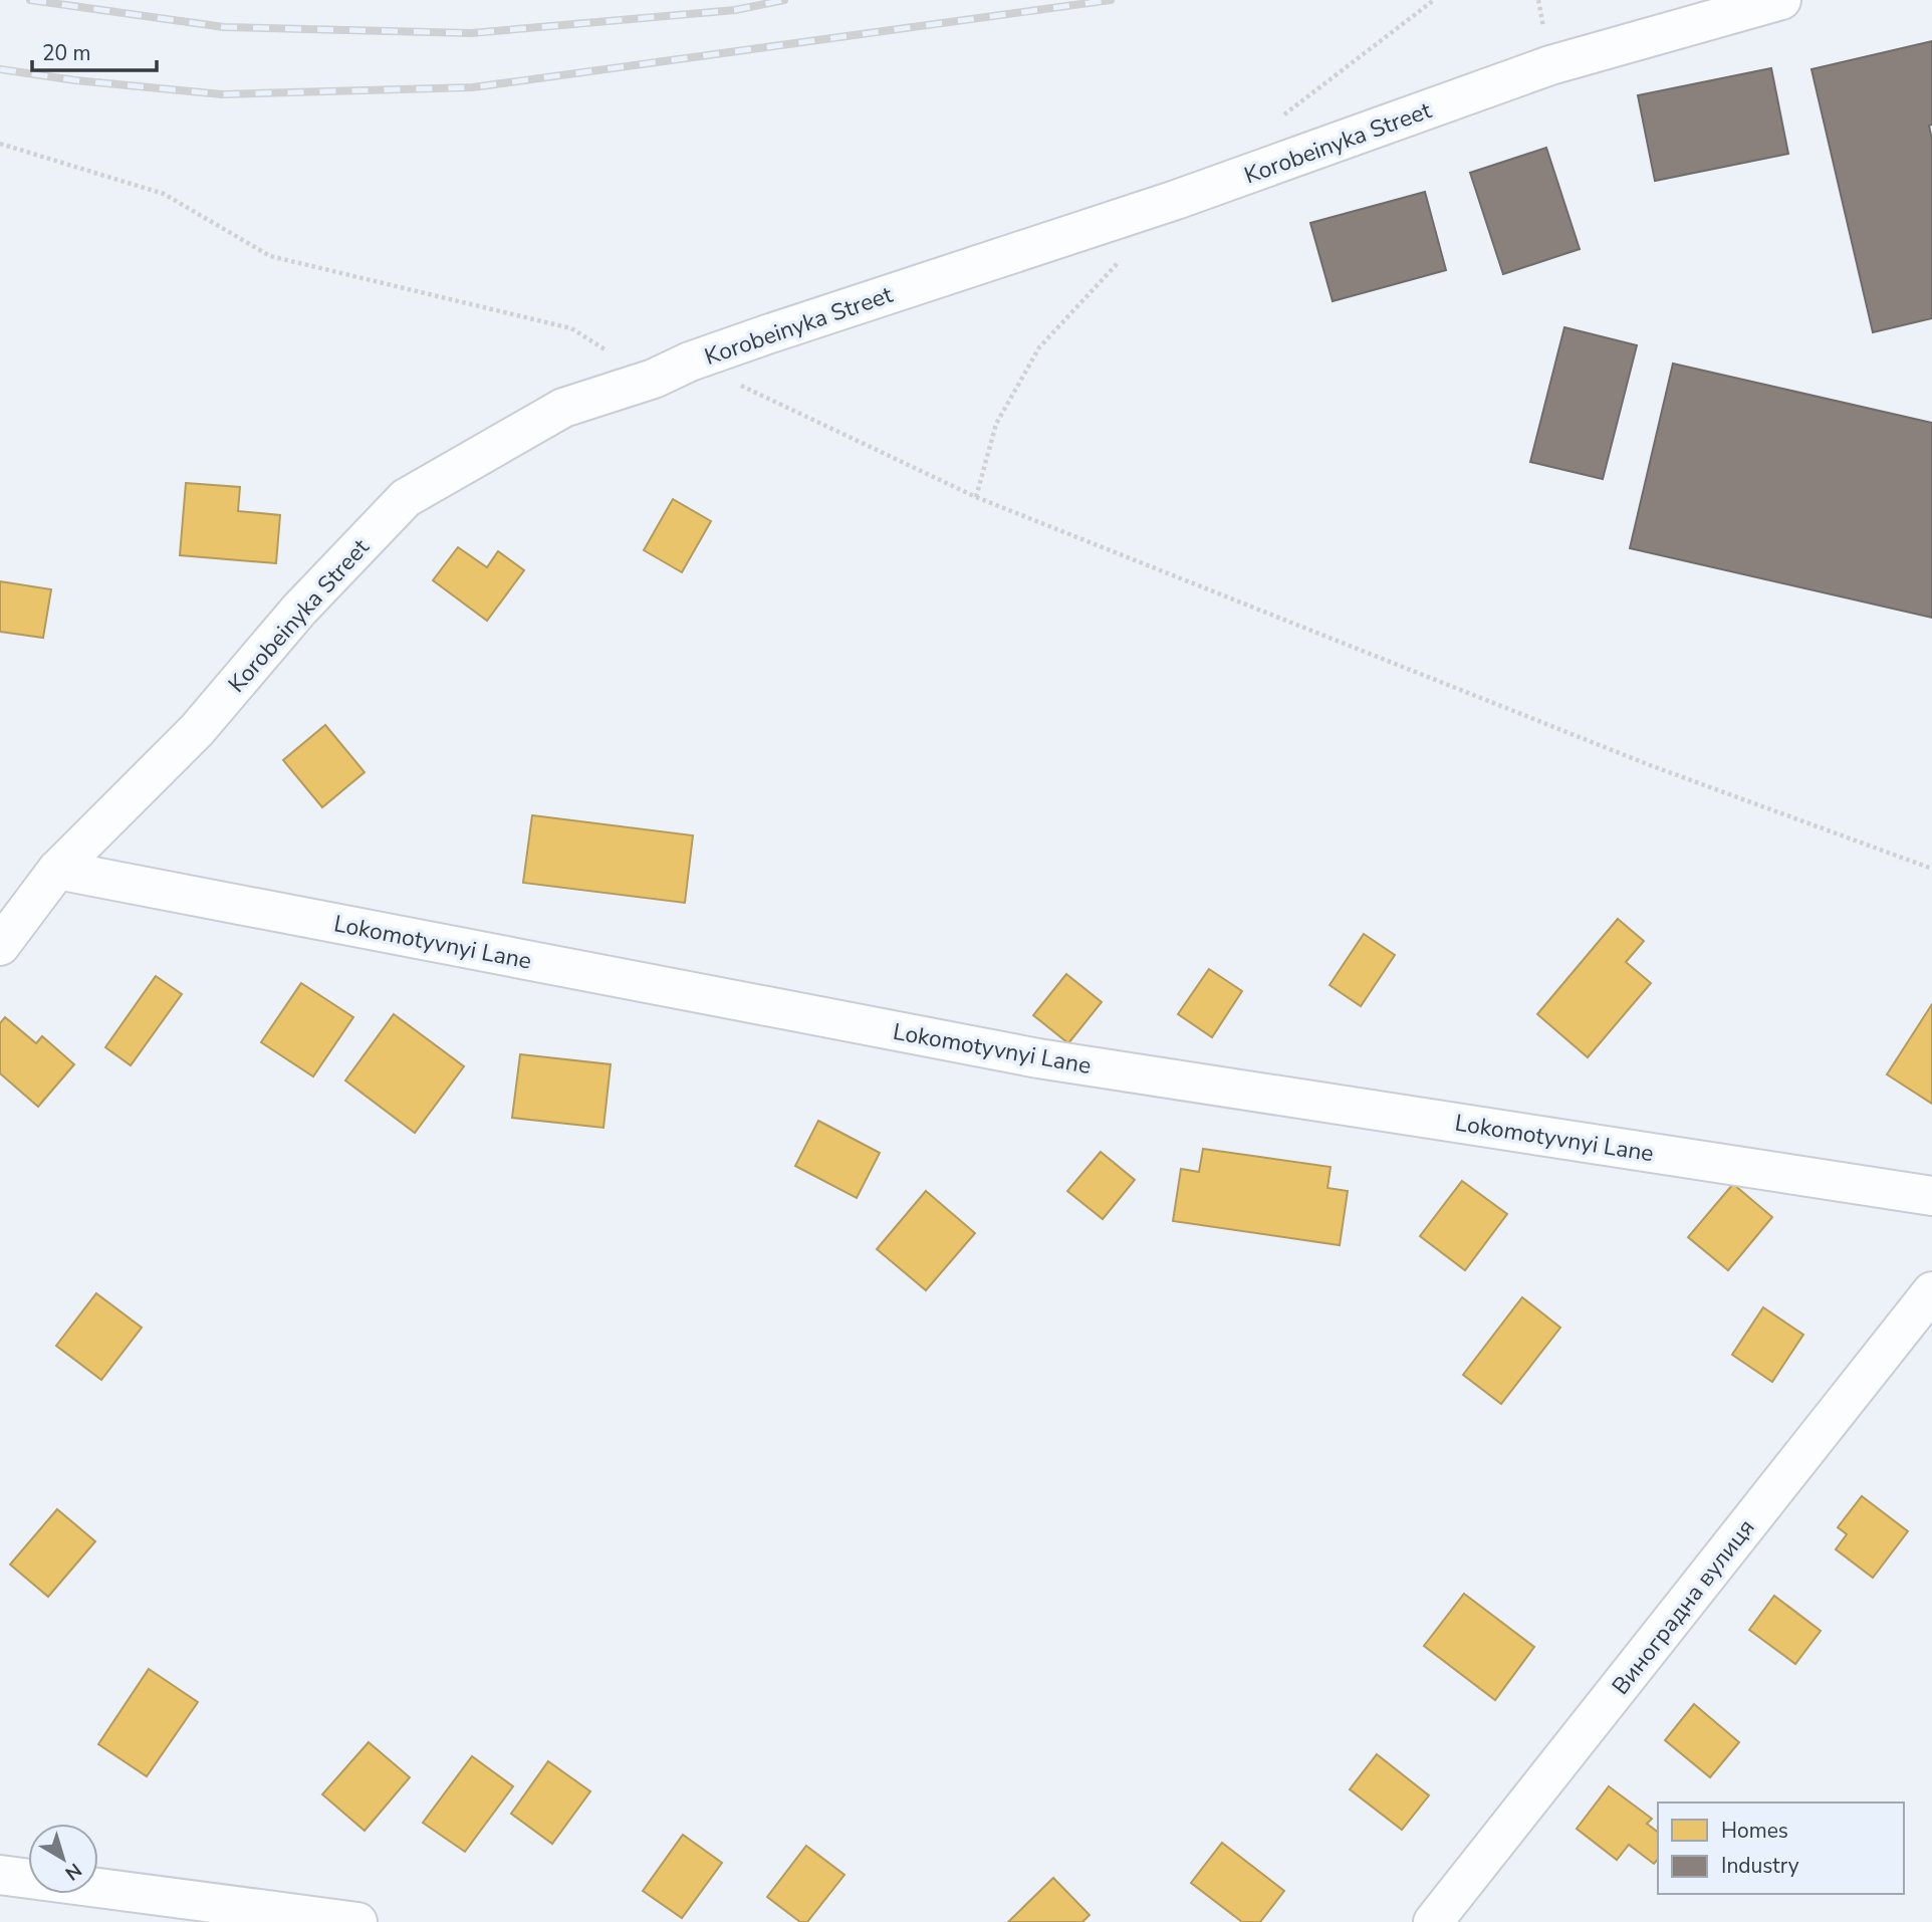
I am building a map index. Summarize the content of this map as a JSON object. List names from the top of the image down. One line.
{"streets":{"street":["Korobeinyka Street","Lokomotyvnyi Lane","Виноградна вулиця"]},"crossings":[["Korobeinyka Street","Lokomotyvnyi Lane"]],"legend":["Homes","Industry"],"scale_bar":"20 m","north":"bottom right"}
